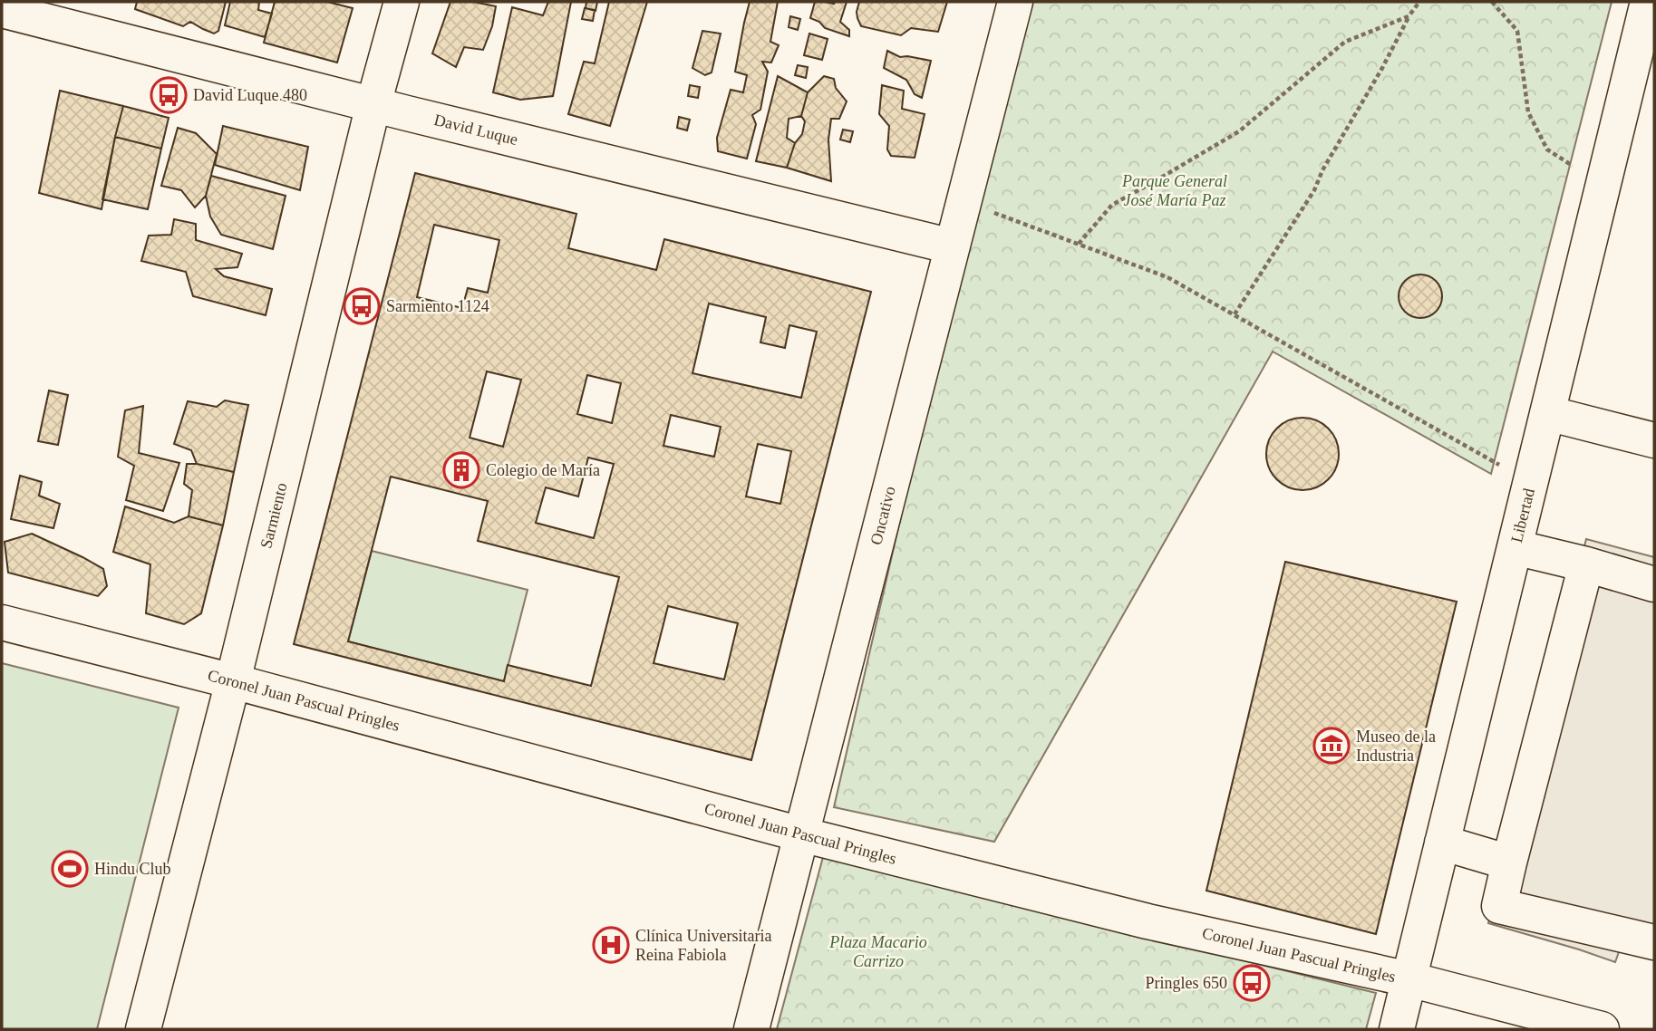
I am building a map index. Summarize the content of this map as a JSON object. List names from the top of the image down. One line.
{"streets":{"street":["David Luque","Sarmiento","Oncativo","Libertad","Coronel Juan Pascual Pringles"]},"crossings":[["David Luque","Sarmiento"],["David Luque","Oncativo"],["Sarmiento","Coronel Juan Pascual Pringles"],["Oncativo","Coronel Juan Pascual Pringles"],["Libertad","Coronel Juan Pascual Pringles"]],"parks":["Parque General José María Paz","Plaza Macario Carrizo"],"places":{"bus stop":["David Luque 480","Sarmiento 1124","Pringles 650"],"building":["Colegio de María"],"museum":["Museo de la Industria"],"sports":["Hindu Club"],"hospital":["Clínica Universitaria Reina Fabiola"]}}
